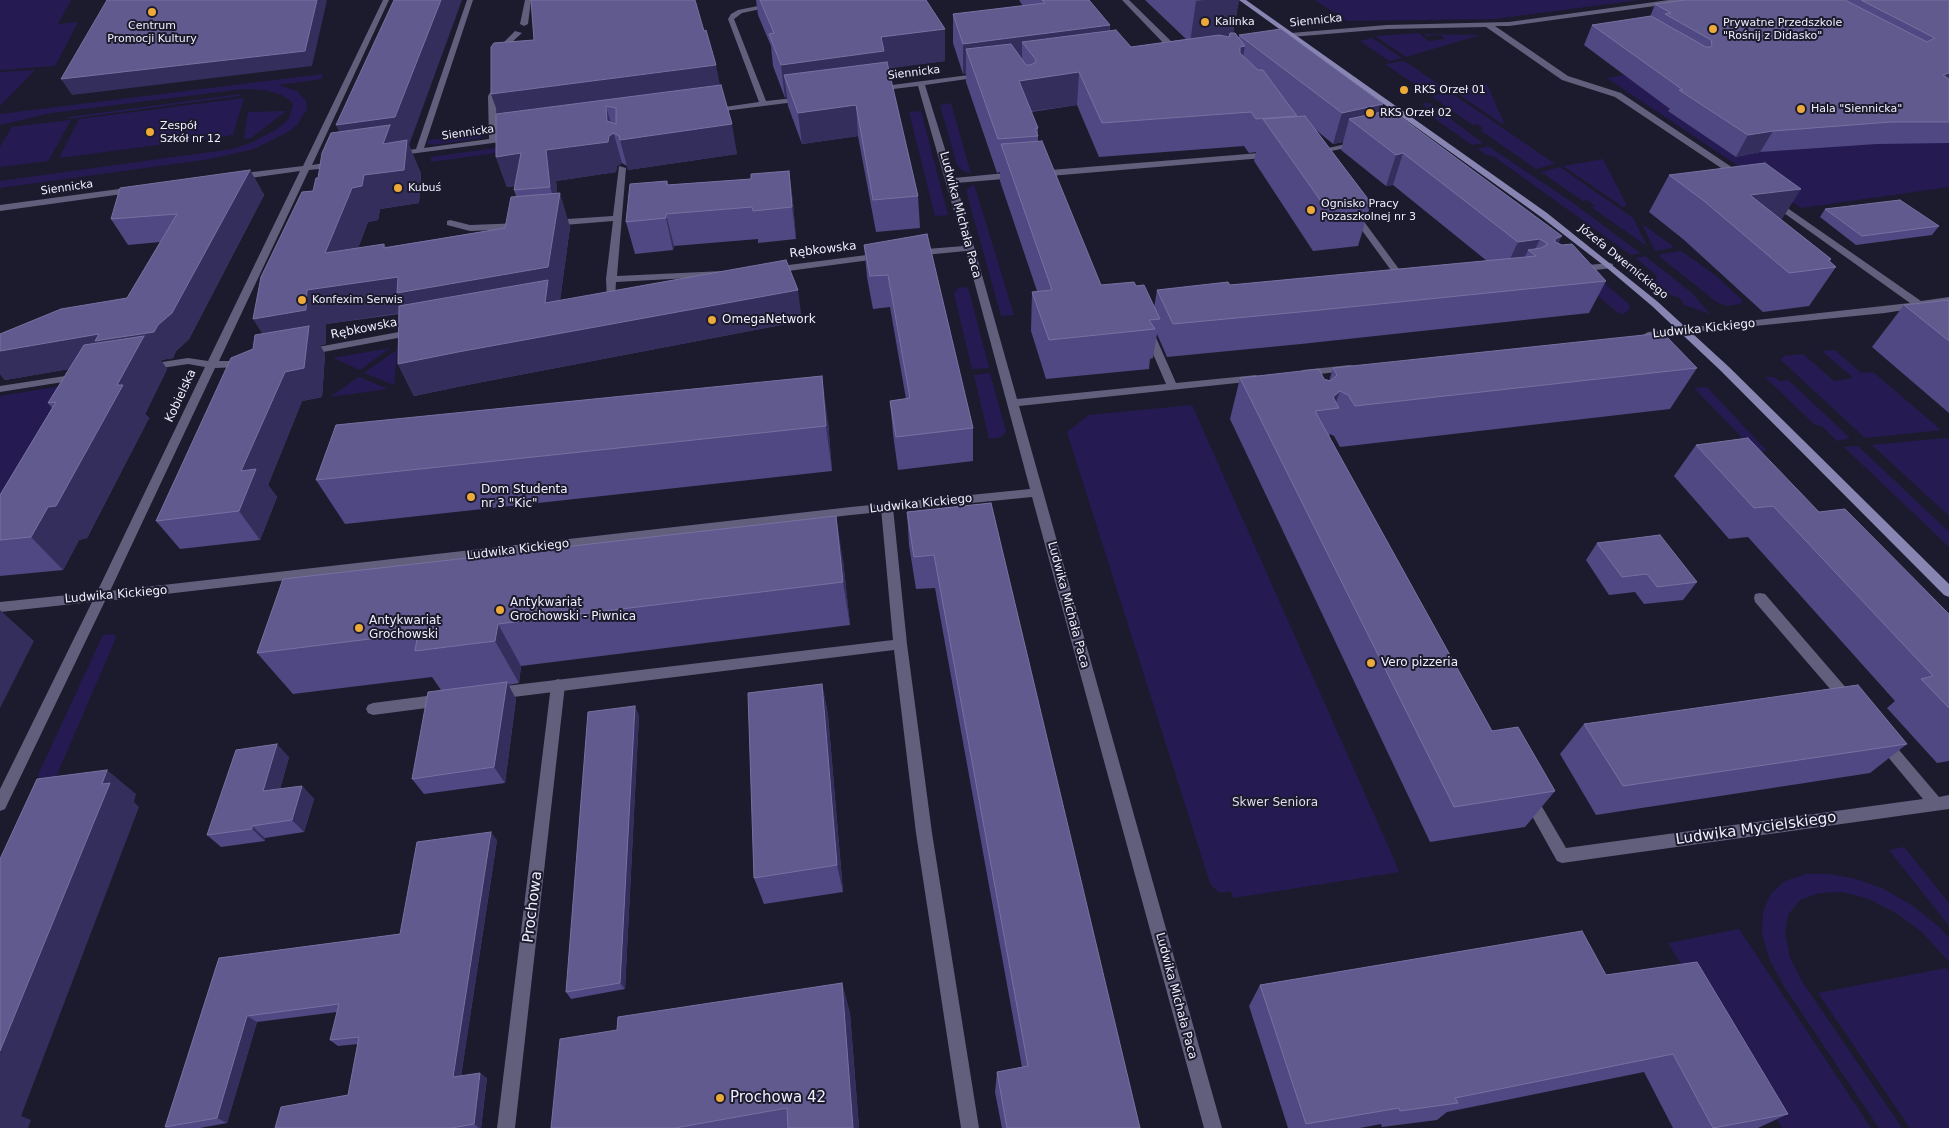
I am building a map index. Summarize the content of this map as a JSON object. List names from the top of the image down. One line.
{"streets":{"street":["Siennicka","Ludwika Michała Paca","Rębkowska","Józefa Dwernickiego","Ludwika Kickiego","Kobielska","Ludwika Mycielskiego","Prochowa"]},"crossings":[["Siennicka","Ludwika Michała Paca"],["Siennicka","Józefa Dwernickiego"],["Ludwika Michała Paca","Rębkowska"],["Ludwika Michała Paca","Ludwika Kickiego"],["Józefa Dwernickiego","Ludwika Kickiego"],["Ludwika Kickiego","Kobielska"]],"parks":["Skwer Seniora"],"places":["Centrum Promocji Kultury","Kalinka","Prywatne Przedszkole \"Rośnij z Didasko\"","RKS Orzeł 01","Hala \"Siennicka\"","RKS Orzeł 02","Zespół Szkół nr 12","Kubuś","Ognisko Pracy Pozaszkolnej nr 3","Konfexim Serwis","OmegaNetwork","Dom Studenta nr 3 \"Kic\"","Antykwariat Grochowski - Piwnica","Antykwariat Grochowski","Vero pizzeria","Prochowa 42"]}
